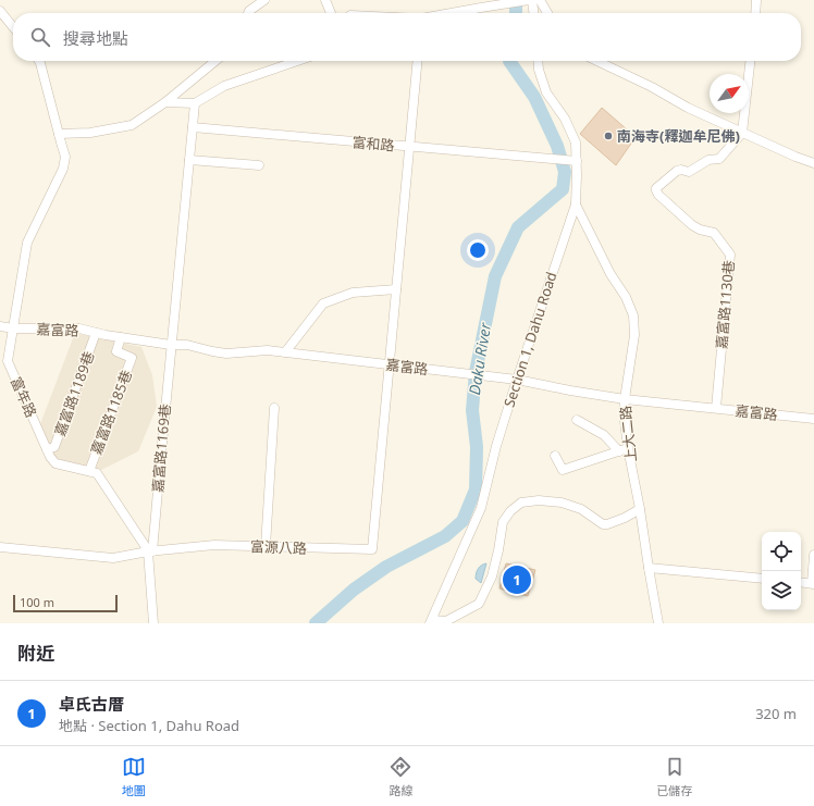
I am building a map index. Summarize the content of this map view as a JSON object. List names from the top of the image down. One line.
{"streets":{"street":["富和路","嘉富路1130巷","嘉富路","Section 1, Dahu Road","嘉富路1189巷","富年路","嘉富路1185巷","上大二路","嘉富路1169巷","富源八路"]},"crossings":[["富和路","Section 1, Dahu Road"],["富和路","嘉富路1169巷"],["嘉富路1130巷","嘉富路"],["嘉富路","Section 1, Dahu Road"],["嘉富路","嘉富路1189巷"],["嘉富路","富年路"],["嘉富路","嘉富路1185巷"],["嘉富路","上大二路"],["嘉富路","嘉富路1169巷"],["嘉富路","富源八路"],["Section 1, Dahu Road","上大二路"],["嘉富路1189巷","富年路"],["富年路","嘉富路1185巷"],["富年路","嘉富路1169巷"],["富年路","富源八路"],["嘉富路1169巷","富源八路"]],"water":["Daku River"],"places":["南海寺(釋迦牟尼佛)"],"scale_bar":"100 m","north":"top right","page":{"search":"搜尋地點","pins":"1","scale":"100 m","heading":"附近","list":[{"mark":"1","name":"卓氏古厝","note":"地點 · Section 1, Dahu Road","value":"320 m"}],"nav":["地圖","路線","已儲存"]}}
